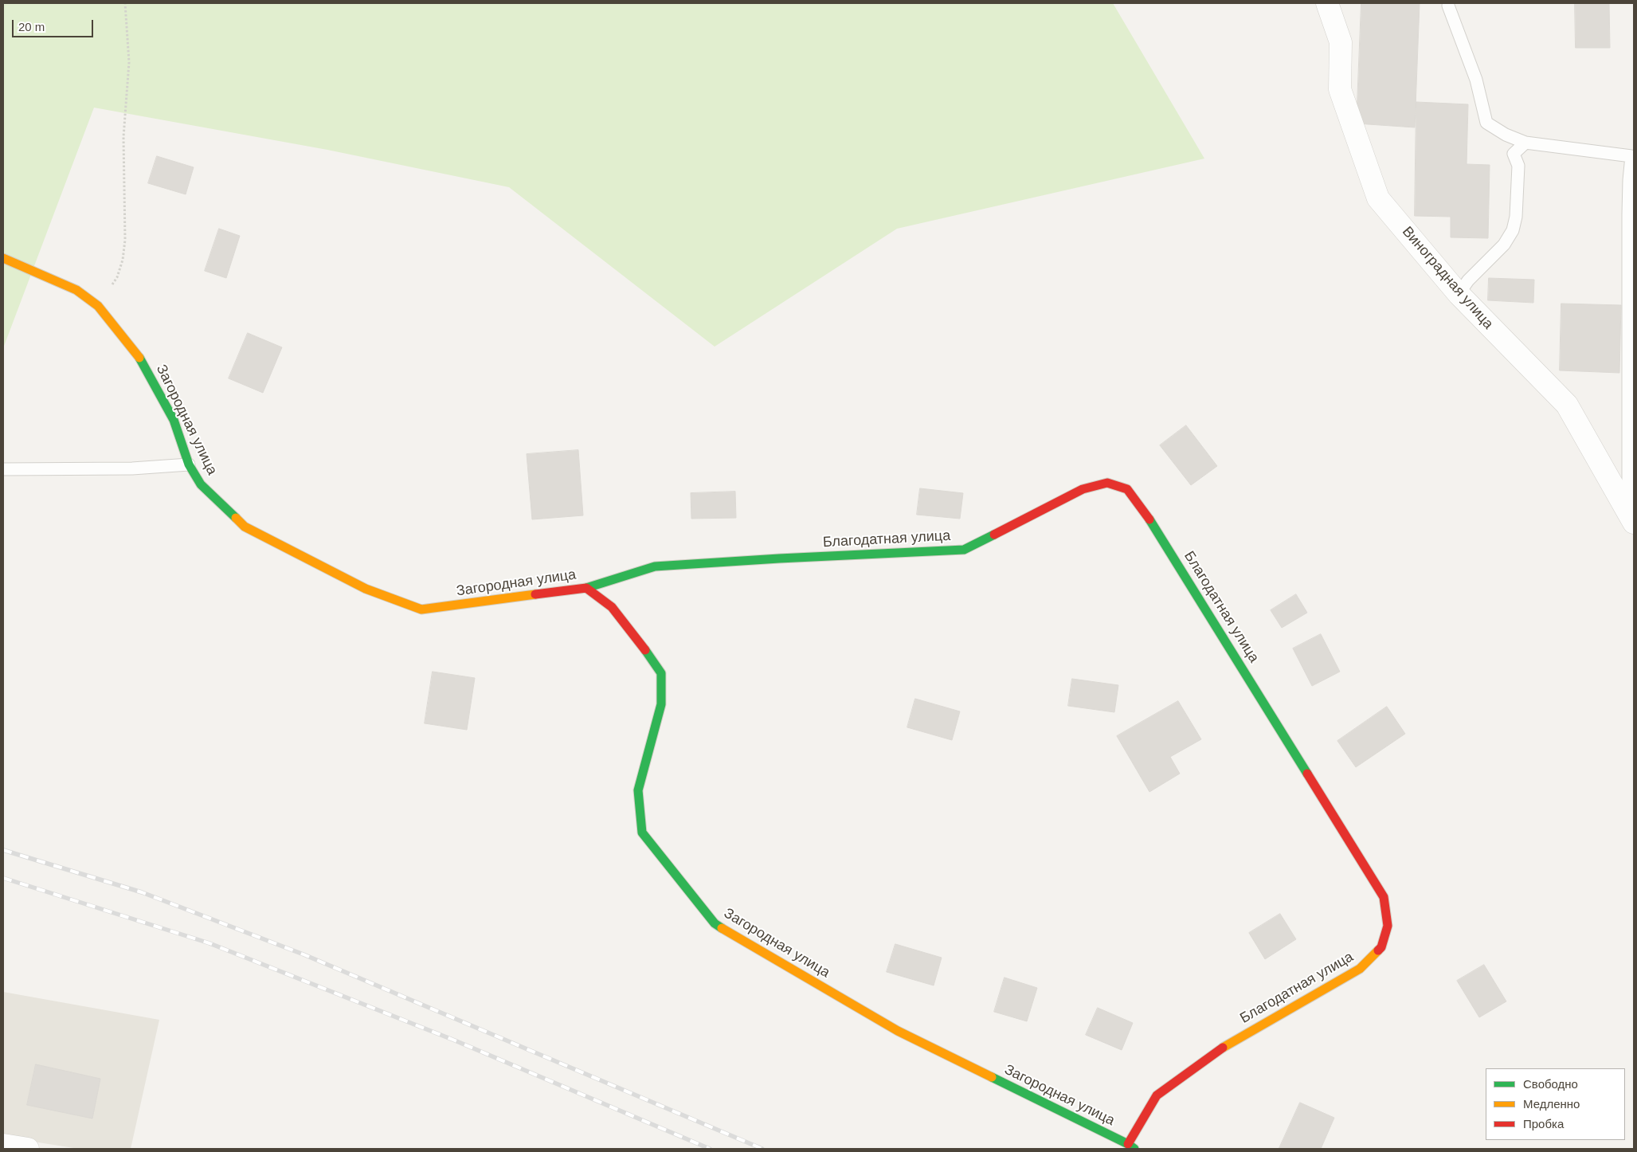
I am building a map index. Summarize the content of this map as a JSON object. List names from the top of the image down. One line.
{"streets":{"street":["Виноградная улица","Загородная улица","Благодатная улица"]},"crossings":[["Загородная улица","Благодатная улица"]],"legend":["Свободно","Медленно","Пробка"],"scale_bar":"20 m"}
